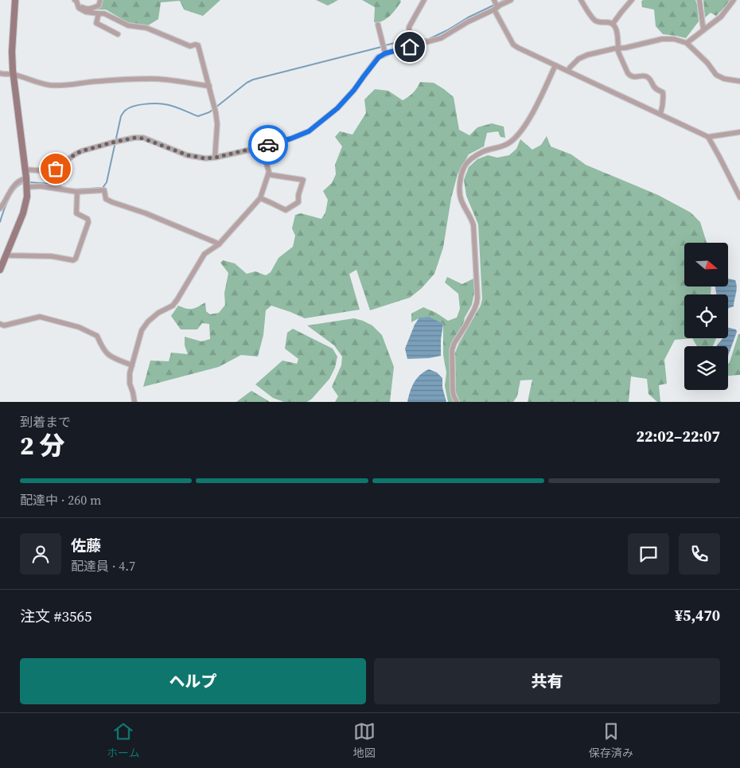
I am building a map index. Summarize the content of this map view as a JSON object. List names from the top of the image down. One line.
{"north":"right","page":{"heading":["2 分","到着まで","22:02–22:07"],"panel":["佐藤","配達員 · 4.7","注文 #3565","¥5,470"],"bar":"配達中 · 260 m","buttons":["ヘルプ","共有"],"tabs":["ホーム","地図","保存済み"]}}
